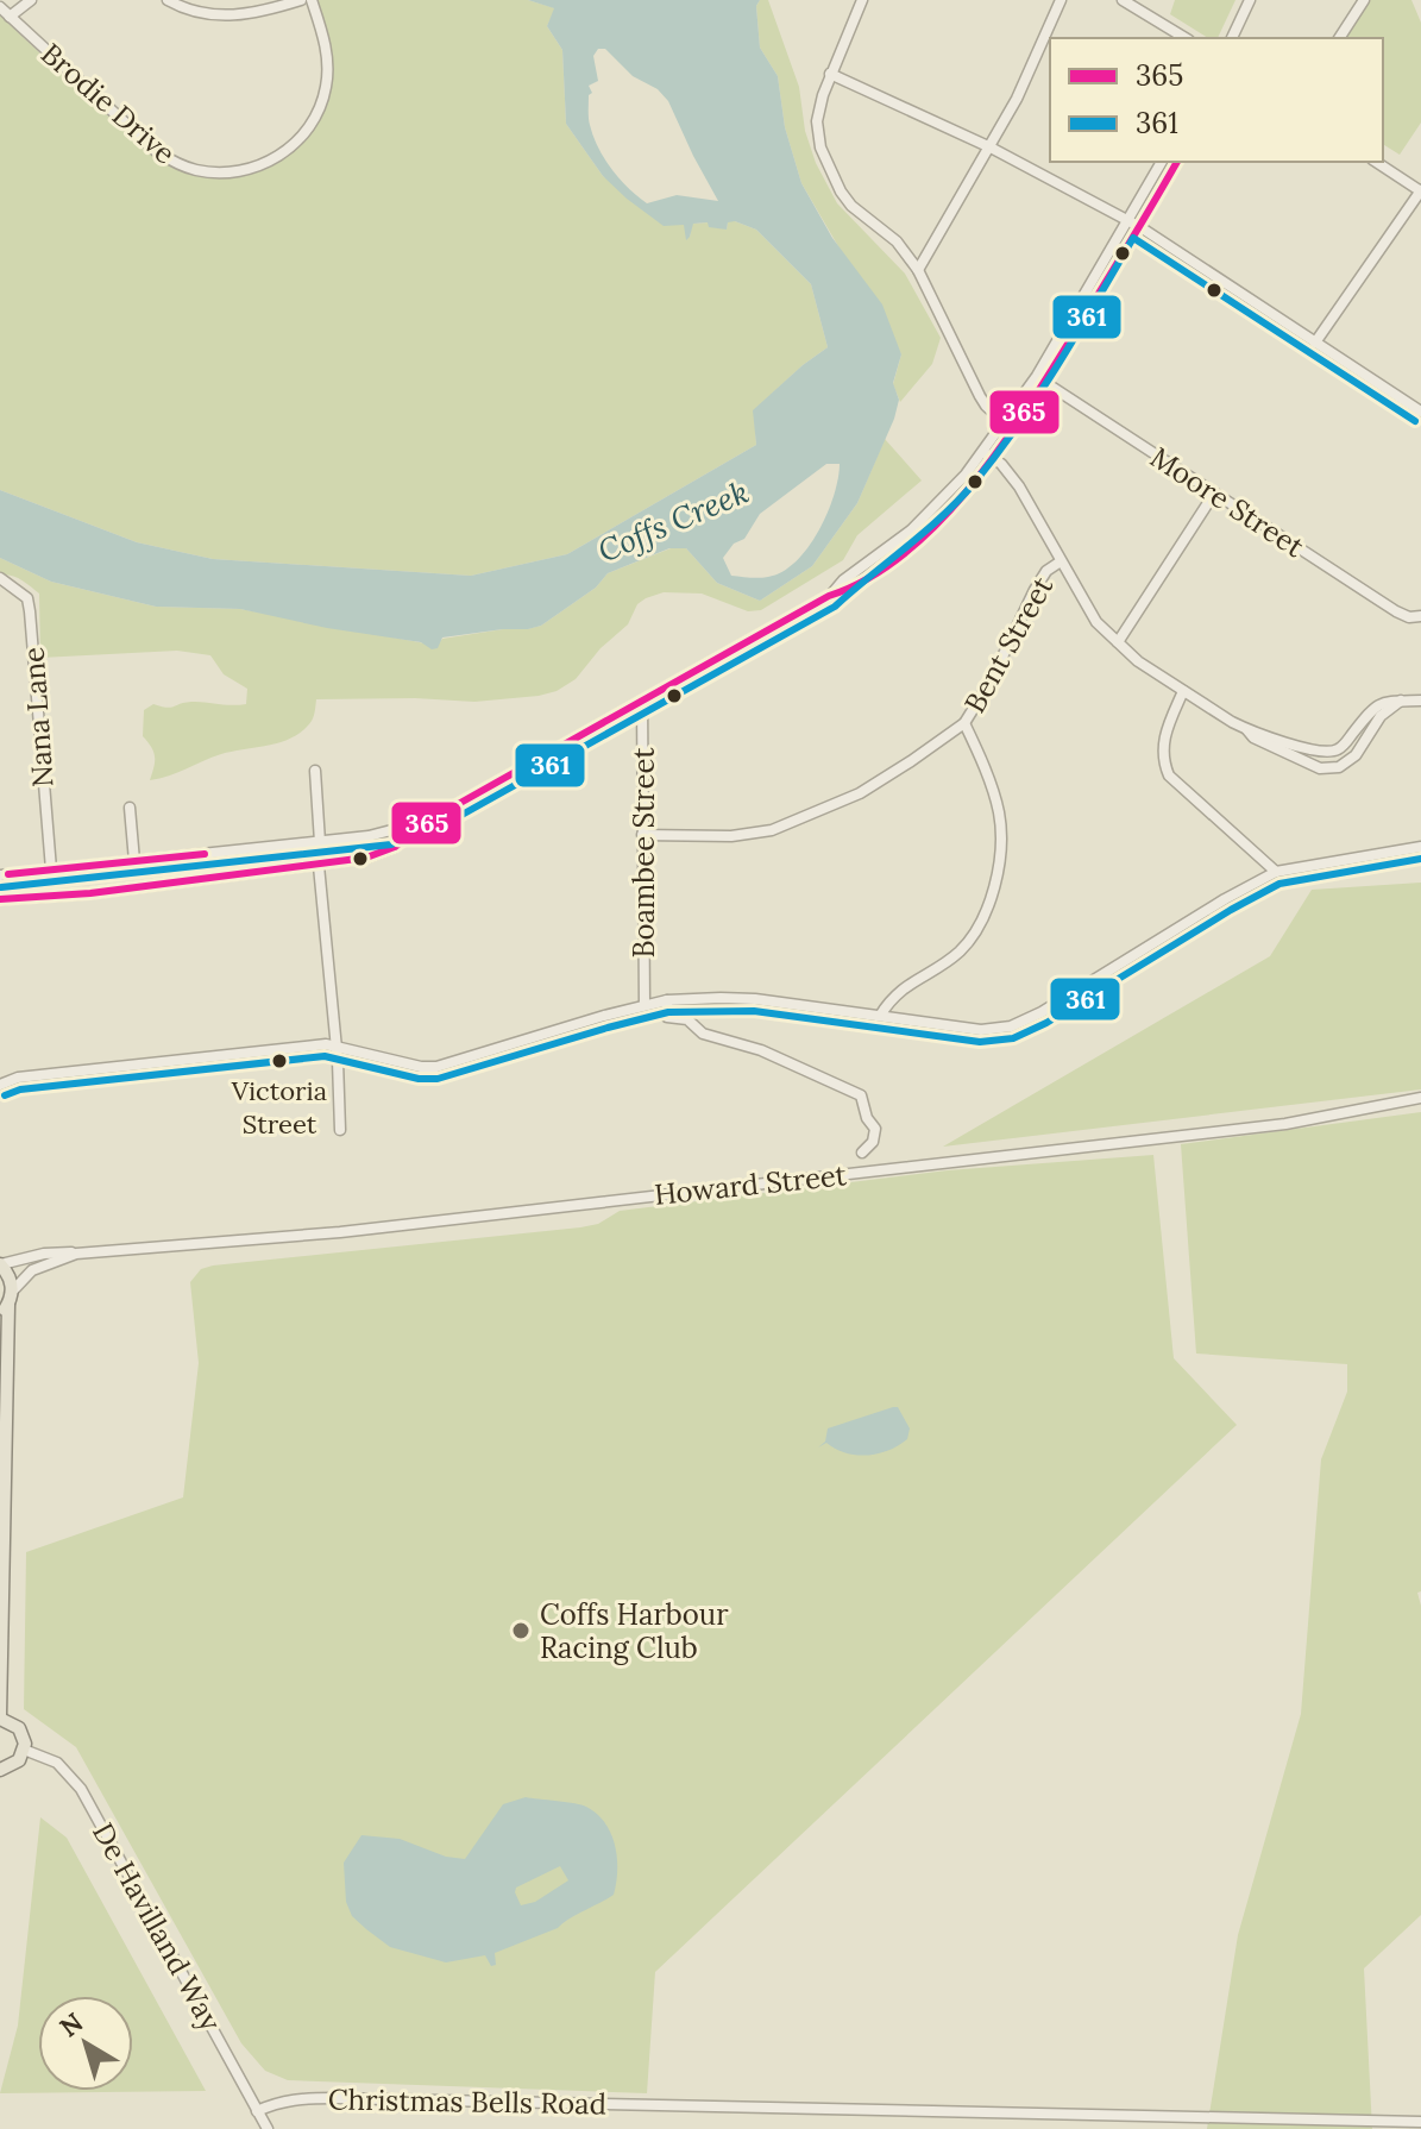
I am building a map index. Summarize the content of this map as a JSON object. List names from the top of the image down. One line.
{"streets":{"street":["Brodie Drive","Moore Street","Bent Street","Nana Lane","Boambee Street","Howard Street","De Havilland Way","Christmas Bells Road"]},"crossings":[["Bent Street","Boambee Street"],["De Havilland Way","Christmas Bells Road"]],"water":["Coffs Creek"],"places":["Victoria Street","Coffs Harbour Racing Club"],"lines":["transit line 365","transit line 361"],"legend":["365","361"],"north":"top left"}
